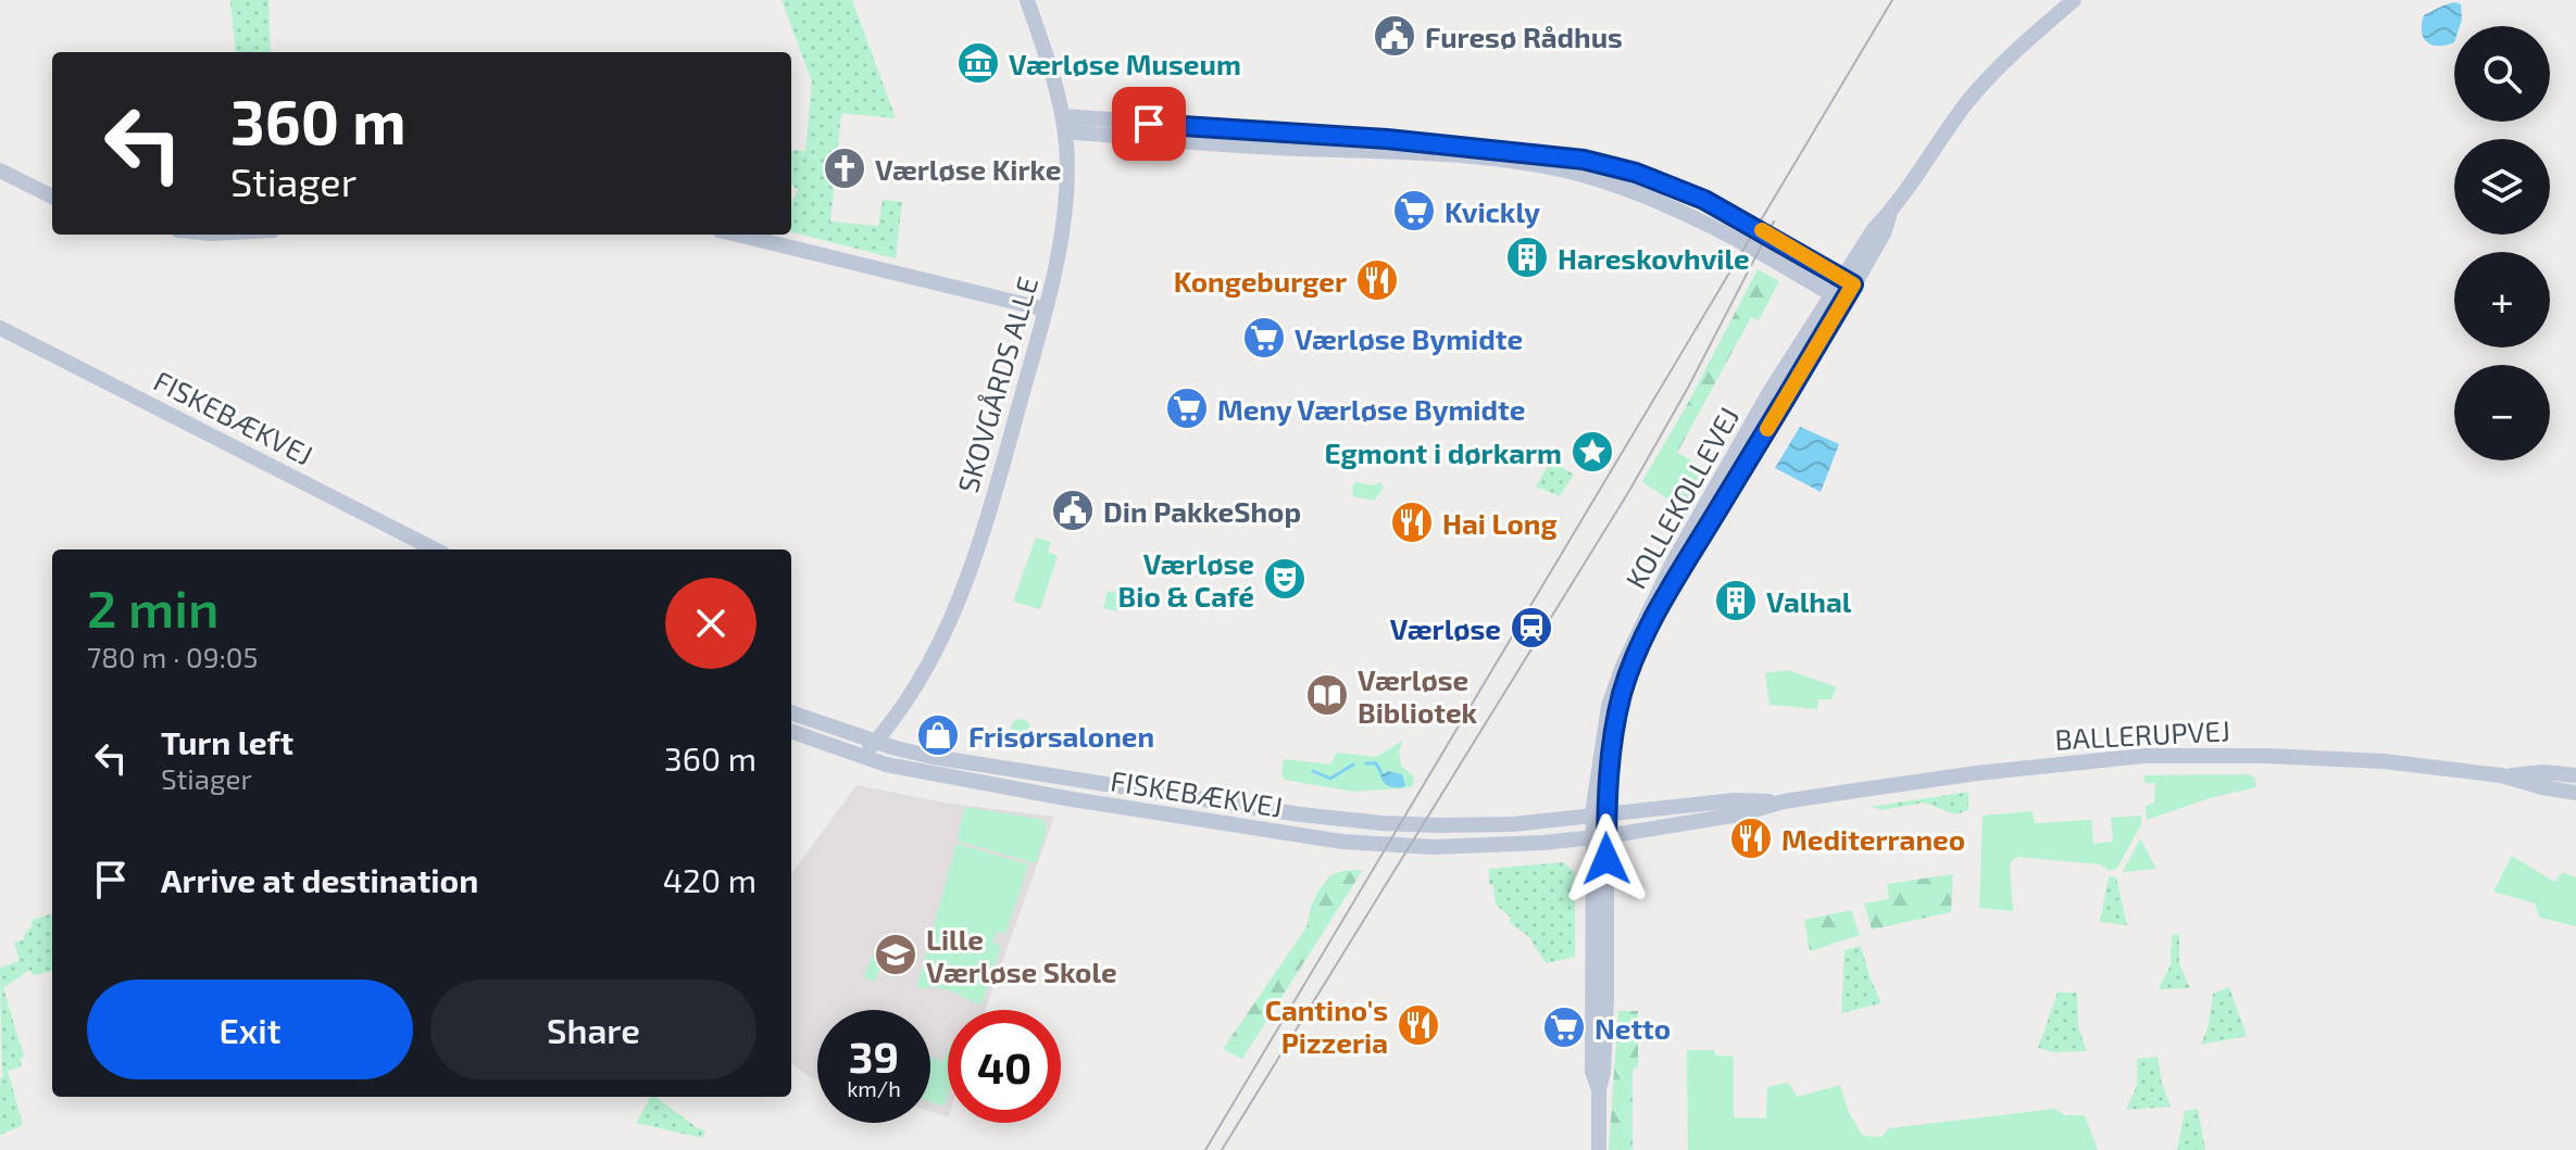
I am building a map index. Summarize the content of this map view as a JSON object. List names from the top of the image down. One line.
{"streets":{"street":["SKOVGÅRDS ALLE","FISKEBÆKVEJ","KOLLEKOLLEVEJ","BALLERUPVEJ"]},"crossings":[["SKOVGÅRDS ALLE","FISKEBÆKVEJ"],["FISKEBÆKVEJ","KOLLEKOLLEVEJ"],["FISKEBÆKVEJ","BALLERUPVEJ"],["KOLLEKOLLEVEJ","BALLERUPVEJ"]],"places":{"public building":["Furesø Rådhus","Din PakkeShop"],"museum":["Værløse Museum"],"church":["Værløse Kirke"],"supermarket":["Kvickly","Værløse Bymidte","Meny Værløse Bymidte","Netto"],"building":["Hareskovhvile","Valhal"],"restaurant":["Kongeburger","Hai Long","Mediterraneo","Cantino's Pizzeria"],"place":["Egmont i dørkarm"],"theatre":["Værløse Bio & Café"],"station":["Værløse"],"library":["Værløse Bibliotek"],"shop":["Frisørsalonen"],"school or university":["Lille Værløse Skole"]},"page":{"map_buttons":["+","−"],"turn":["360 m","Stiager"],"heading":["2 min","780 m · 09:05"],"list":[{"name":"Turn left","note":"Stiager","value":"360 m"},{"name":"Arrive at destination","value":"420 m"}],"buttons":["Exit","Share"],"speed":"39 km/h","limit":"40"}}
